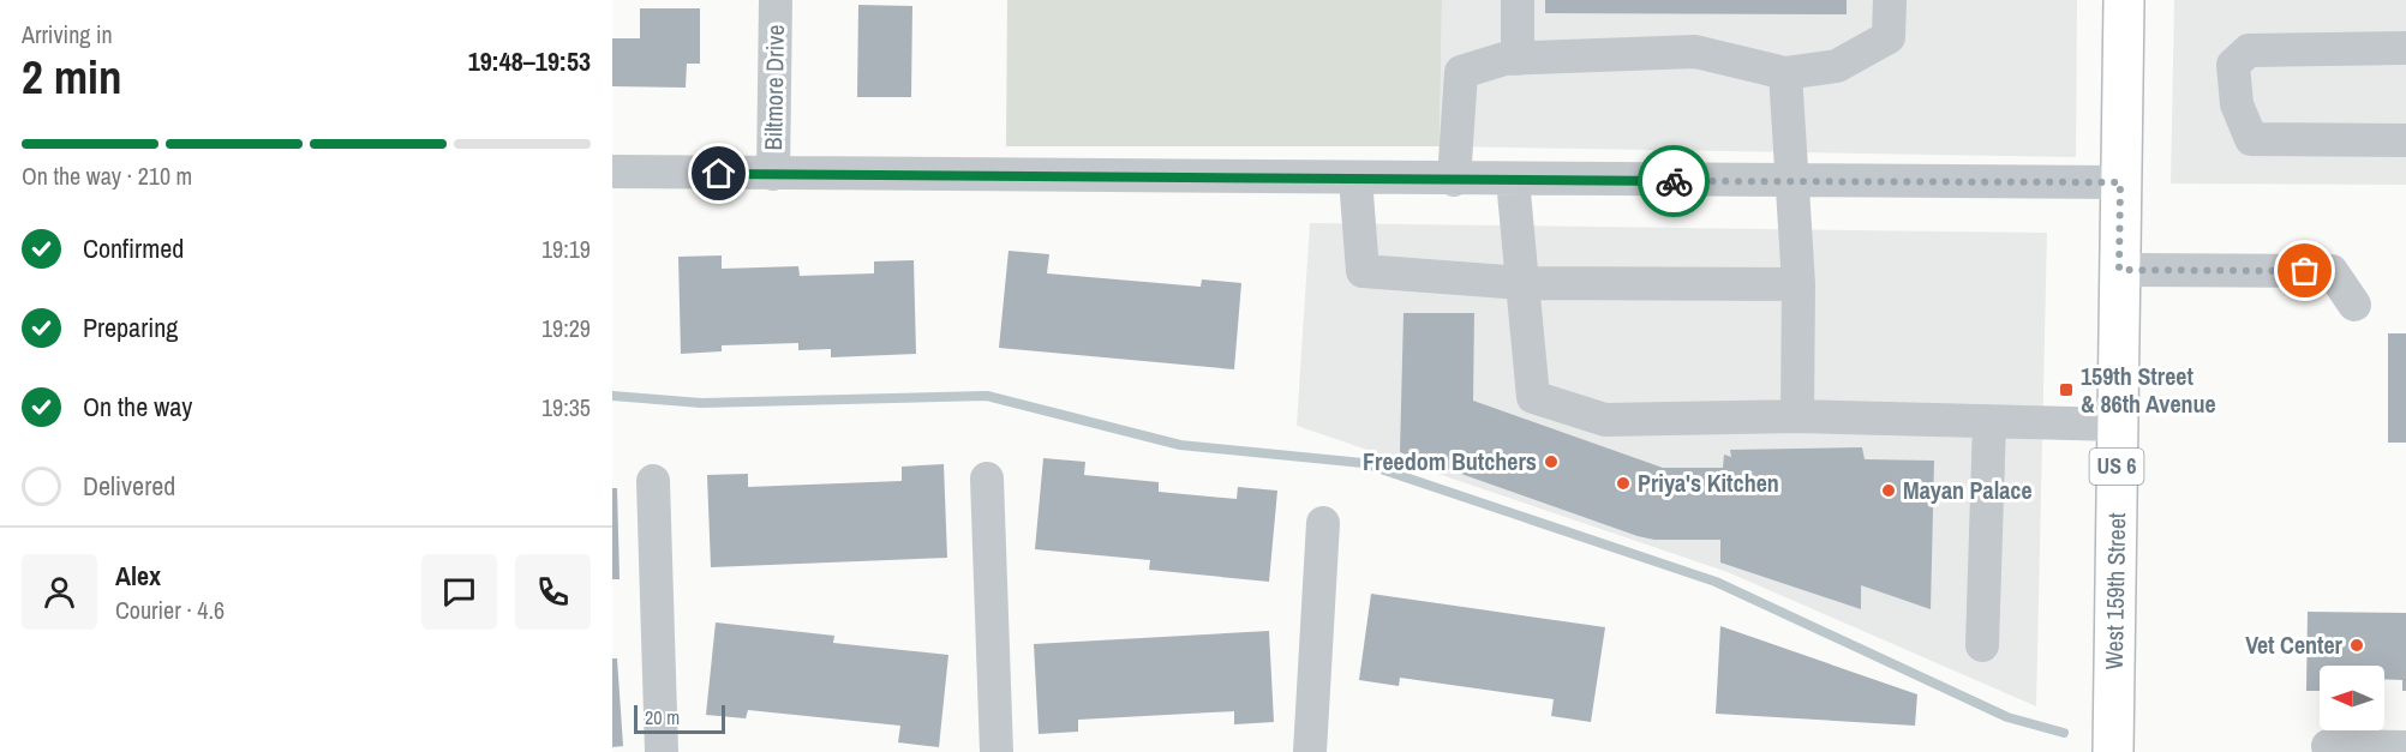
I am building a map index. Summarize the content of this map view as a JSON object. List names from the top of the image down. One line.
{"streets":{"main road":["US 6","West 159th Street"],"street":["Biltmore Drive"]},"places":{"transit":["159th Street & 86th Avenue"],"other":["Freedom Butchers","Priya's Kitchen","Mayan Palace","Vet Center"]},"scale_bar":"20 m","north":"left","page":{"heading":["2 min","Arriving in","19:48–19:53"],"panel":["Alex","Courier · 4.6"],"bar":"On the way · 210 m","list":[["Confirmed","19:19"],["Preparing","19:29"],["On the way","19:35"],"Delivered"],"scale":"20 m"}}
